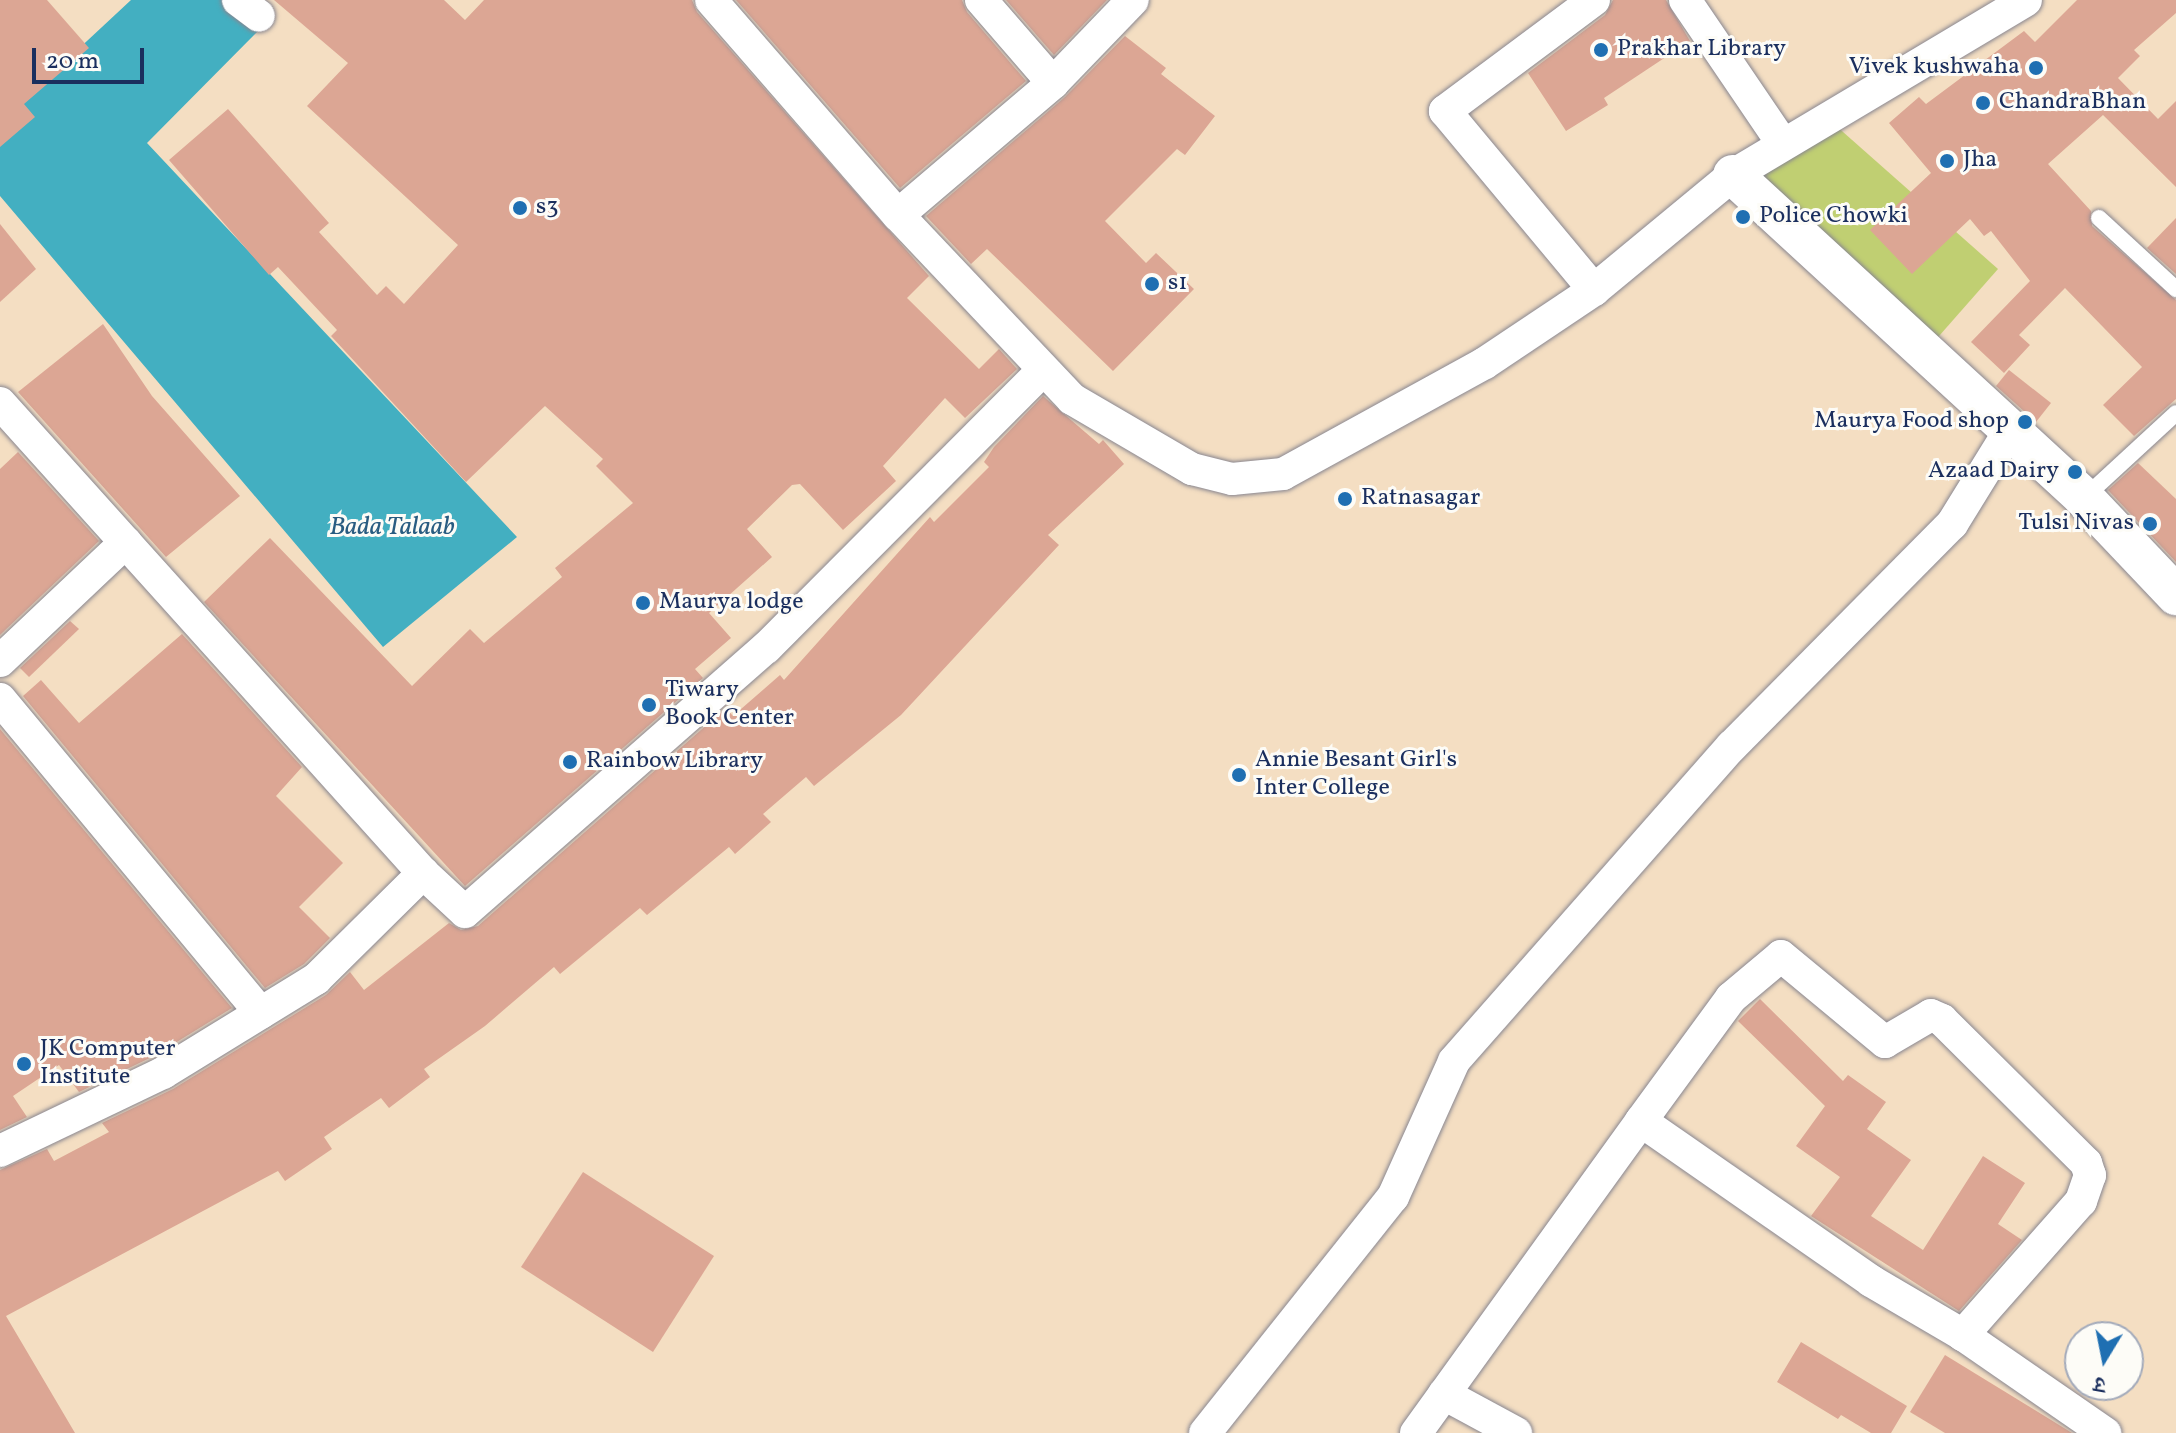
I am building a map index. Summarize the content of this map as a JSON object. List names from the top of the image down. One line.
{"water":["Bada Talaab"],"places":["Prakhar Library","Vivek kushwaha","ChandraBhan","Jha","s3","Police Chowki","s1","Maurya Food shop","Azaad Dairy","Ratnasagar","Tulsi Nivas","Maurya lodge","Tiwary Book Center","Rainbow Library","Annie Besant Girl's Inter College","JK Computer Institute"],"scale_bar":"20 m","north":"bottom"}
